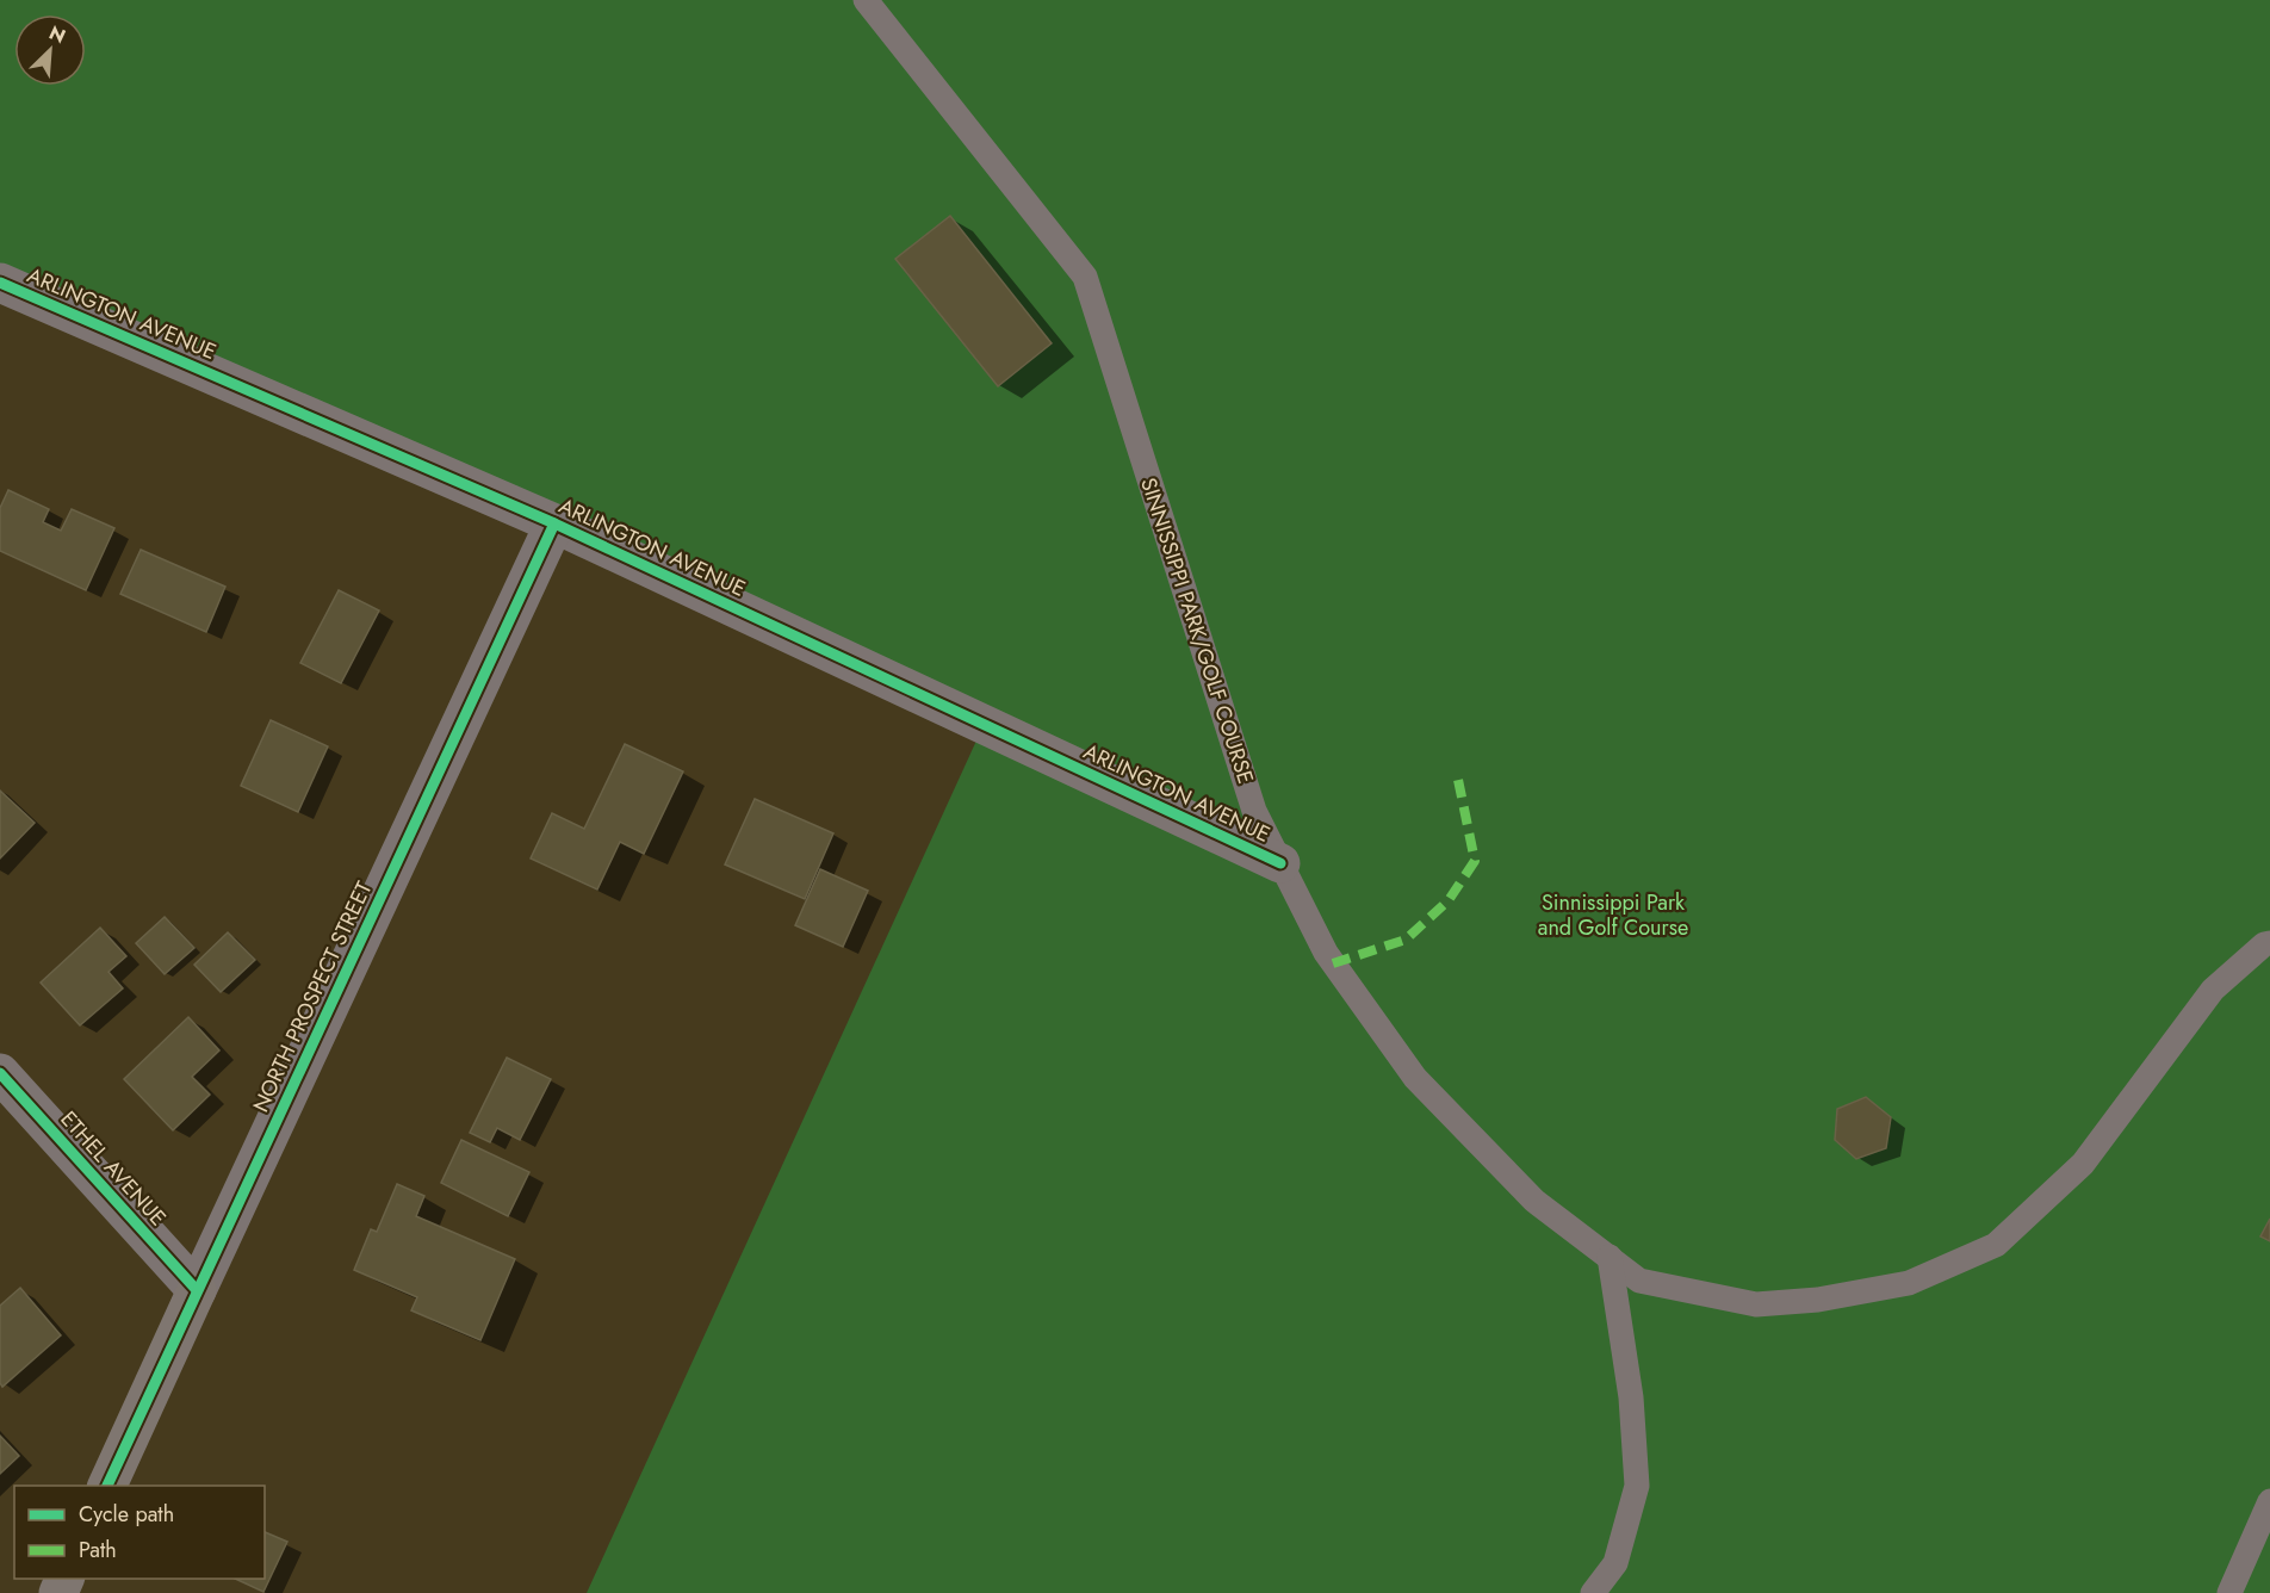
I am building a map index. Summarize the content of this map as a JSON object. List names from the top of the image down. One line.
{"streets":{"street":["ARLINGTON AVENUE","NORTH PROSPECT STREET","ETHEL AVENUE"],"lane":["SINNISSIPPI PARK/GOLF COURSE"]},"crossings":[["ARLINGTON AVENUE","SINNISSIPPI PARK/GOLF COURSE"],["ARLINGTON AVENUE","NORTH PROSPECT STREET"],["NORTH PROSPECT STREET","ETHEL AVENUE"]],"parks":["Sinnissippi Park and Golf Course"],"legend":["Cycle path","Path"],"north":"top right"}
